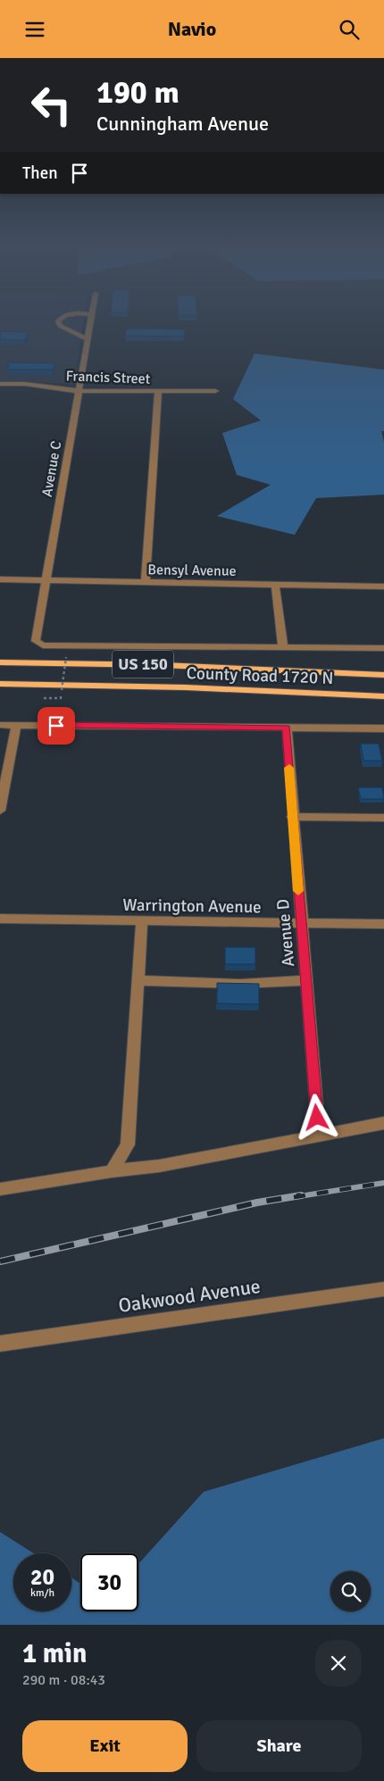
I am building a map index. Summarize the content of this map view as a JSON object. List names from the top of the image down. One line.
{"streets":{"main road":["US 150","County Road 1720 N"],"street":["Francis Street","Avenue C","Bensyl Avenue","Warrington Avenue","Avenue D","Oakwood Avenue"]},"crossings":[["Francis Street","Avenue C"],["Avenue C","Bensyl Avenue"],["Warrington Avenue","Avenue D"]],"page":{"header":"Navio","turn":["190 m","Cunningham Avenue"],"then":"Then","speed":"20 km/h","limit":"30","heading":["1 min","290 m · 08:43"],"buttons":["Exit","Share"]}}
